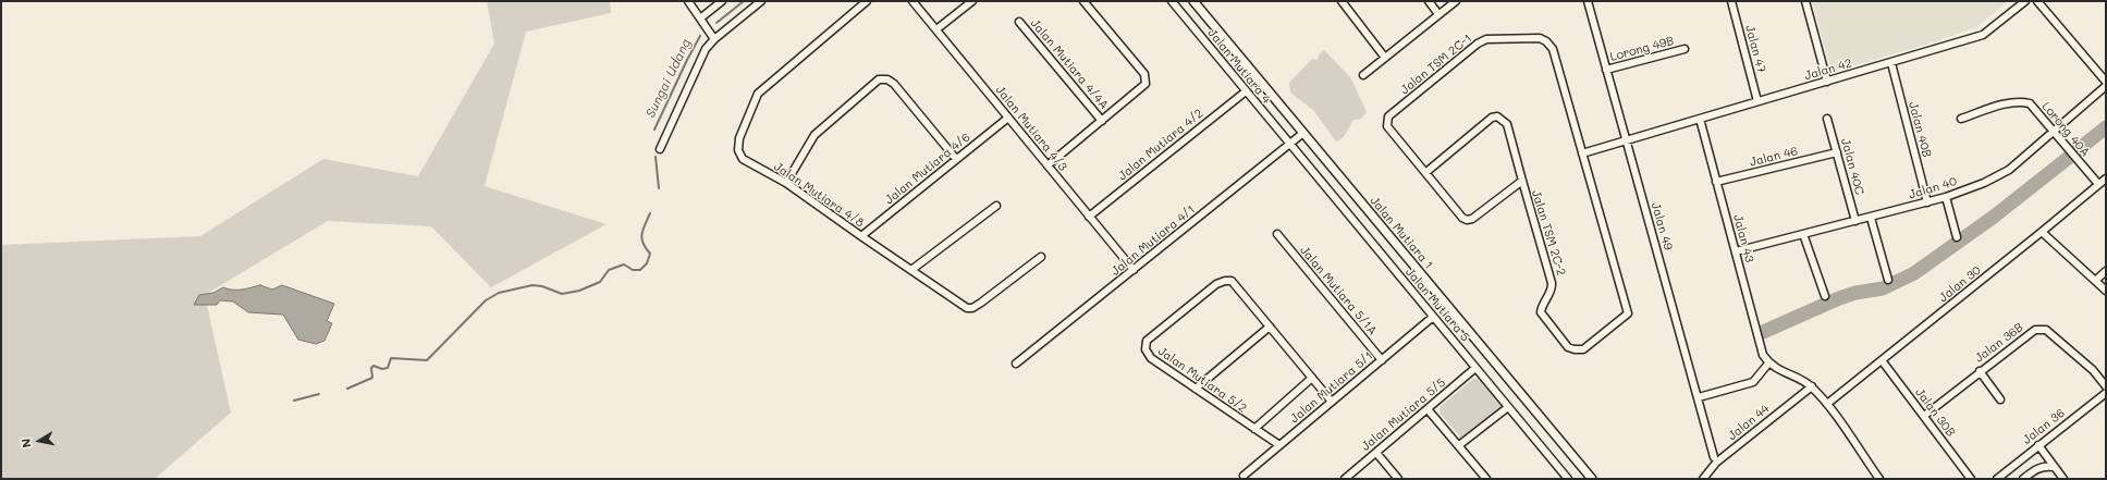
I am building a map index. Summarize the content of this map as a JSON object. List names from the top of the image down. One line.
{"streets":{"street":["Lorong 49B","Jalan 47","Jalan Mutiara 4/4A","Jalan TSM 2C-1","Jalan Mutiara 4","Jalan 42","Jalan Mutiara 4/3","Jalan 40B","Lorong 40A","Jalan Mutiara 4/2","Jalan 46","Jalan 40C","Jalan Mutiara 4/6","Jalan 40","Jalan Mutiara 4/8","Jalan 49","Jalan Mutiara 1","Jalan TSM 2C-2","Jalan 43","Jalan Mutiara 4/1","Jalan 30","Jalan Mutiara 5/1A","Jalan Mutiara 5","Jalan 36B","Jalan Mutiara 5/2","Jalan Mutiara 5/1","Jalan 30B","Jalan Mutiara 5/5","Jalan 44","Jalan 36"]},"crossings":[["Lorong 49B","Jalan 49"],["Jalan 47","Jalan 42"],["Jalan TSM 2C-1","Jalan TSM 2C-2"],["Jalan Mutiara 4","Jalan Mutiara 4/2"],["Jalan Mutiara 4","Jalan Mutiara 4/1"],["Jalan Mutiara 4","Jalan Mutiara 5"],["Jalan 42","Jalan 40B"],["Jalan 42","Jalan 49"],["Jalan 42","Jalan 43"],["Jalan Mutiara 4/3","Jalan Mutiara 4/2"],["Jalan Mutiara 4/3","Jalan Mutiara 4/6"],["Jalan Mutiara 4/3","Jalan Mutiara 4/1"],["Jalan 40B","Jalan 40"],["Lorong 40A","Jalan 40"],["Lorong 40A","Jalan 30"],["Jalan 46","Jalan 40C"],["Jalan 46","Jalan 43"],["Jalan 40C","Jalan 40"],["Jalan Mutiara 4/6","Jalan Mutiara 4/8"],["Jalan 40","Jalan 43"],["Jalan Mutiara 1","Jalan Mutiara 4/1"],["Jalan Mutiara 4/1","Jalan Mutiara 5"],["Jalan 30","Jalan 30B"],["Jalan Mutiara 5/1A","Jalan Mutiara 5/1"],["Jalan Mutiara 5","Jalan Mutiara 5/1"],["Jalan Mutiara 5","Jalan Mutiara 5/5"],["Jalan 36B","Jalan 30B"],["Jalan Mutiara 5/2","Jalan Mutiara 5/1"]],"water":["Sungai Udang"],"north":"left"}
